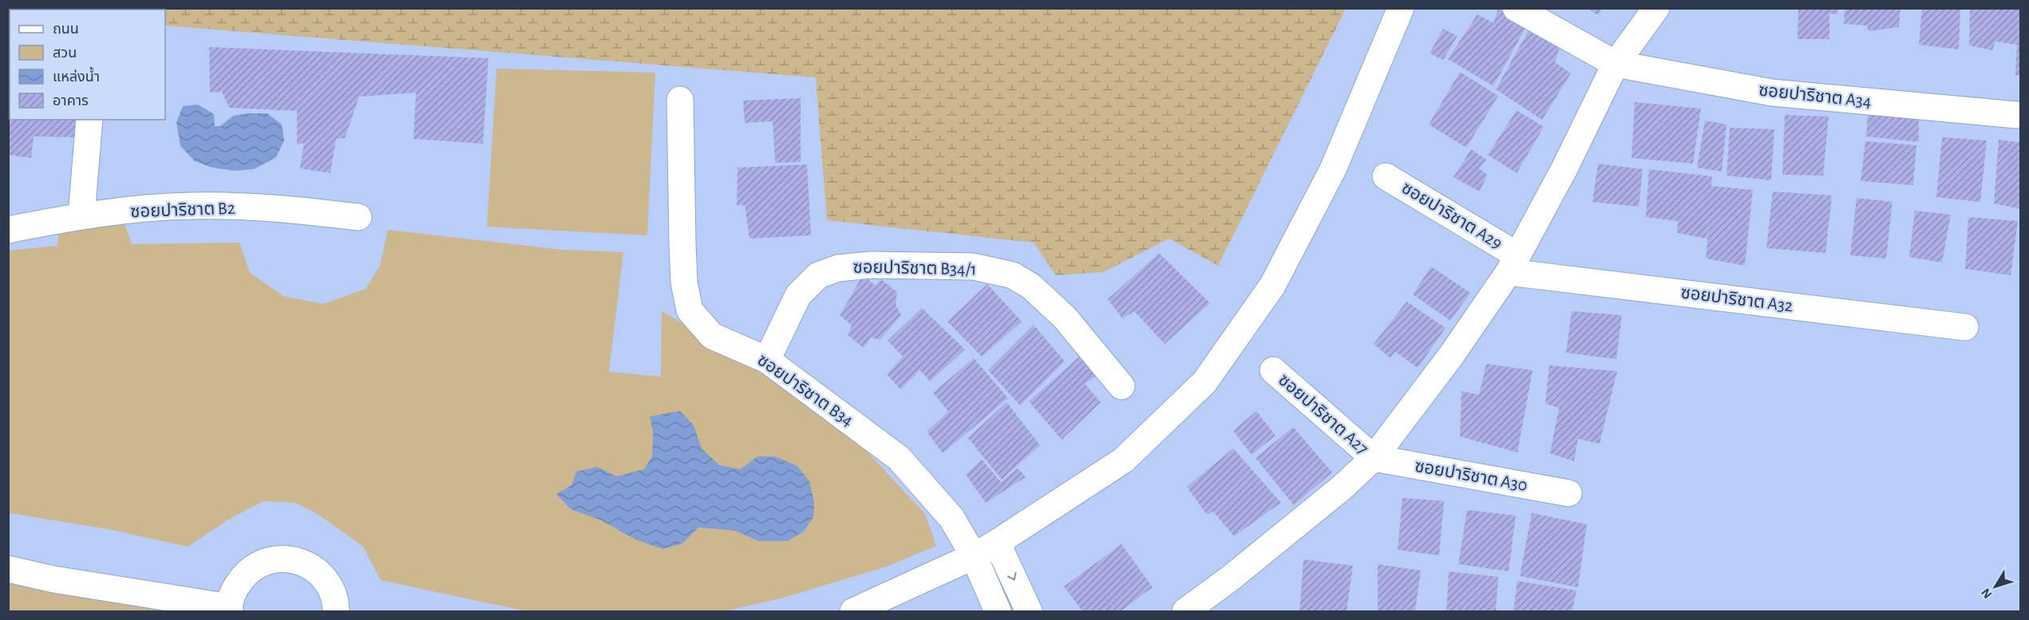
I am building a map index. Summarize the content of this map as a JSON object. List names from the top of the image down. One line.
{"streets":{"street":["ซอยปาริชาต A34","ซอยปาริชาต B2","ซอยปาริชาต A29","ซอยปาริชาต B34/1","ซอยปาริชาต A32","ซอยปาริชาต B34","ซอยปาริชาต A27","ซอยปาริชาต A30"]},"crossings":[["ซอยปาริชาต A29","ซอยปาริชาต A32"],["ซอยปาริชาต B34/1","ซอยปาริชาต B34"],["ซอยปาริชาต A27","ซอยปาริชาต A30"]],"legend":["ถนน","สวน","แหล่งน้ำ","อาคาร"],"north":"bottom left"}
